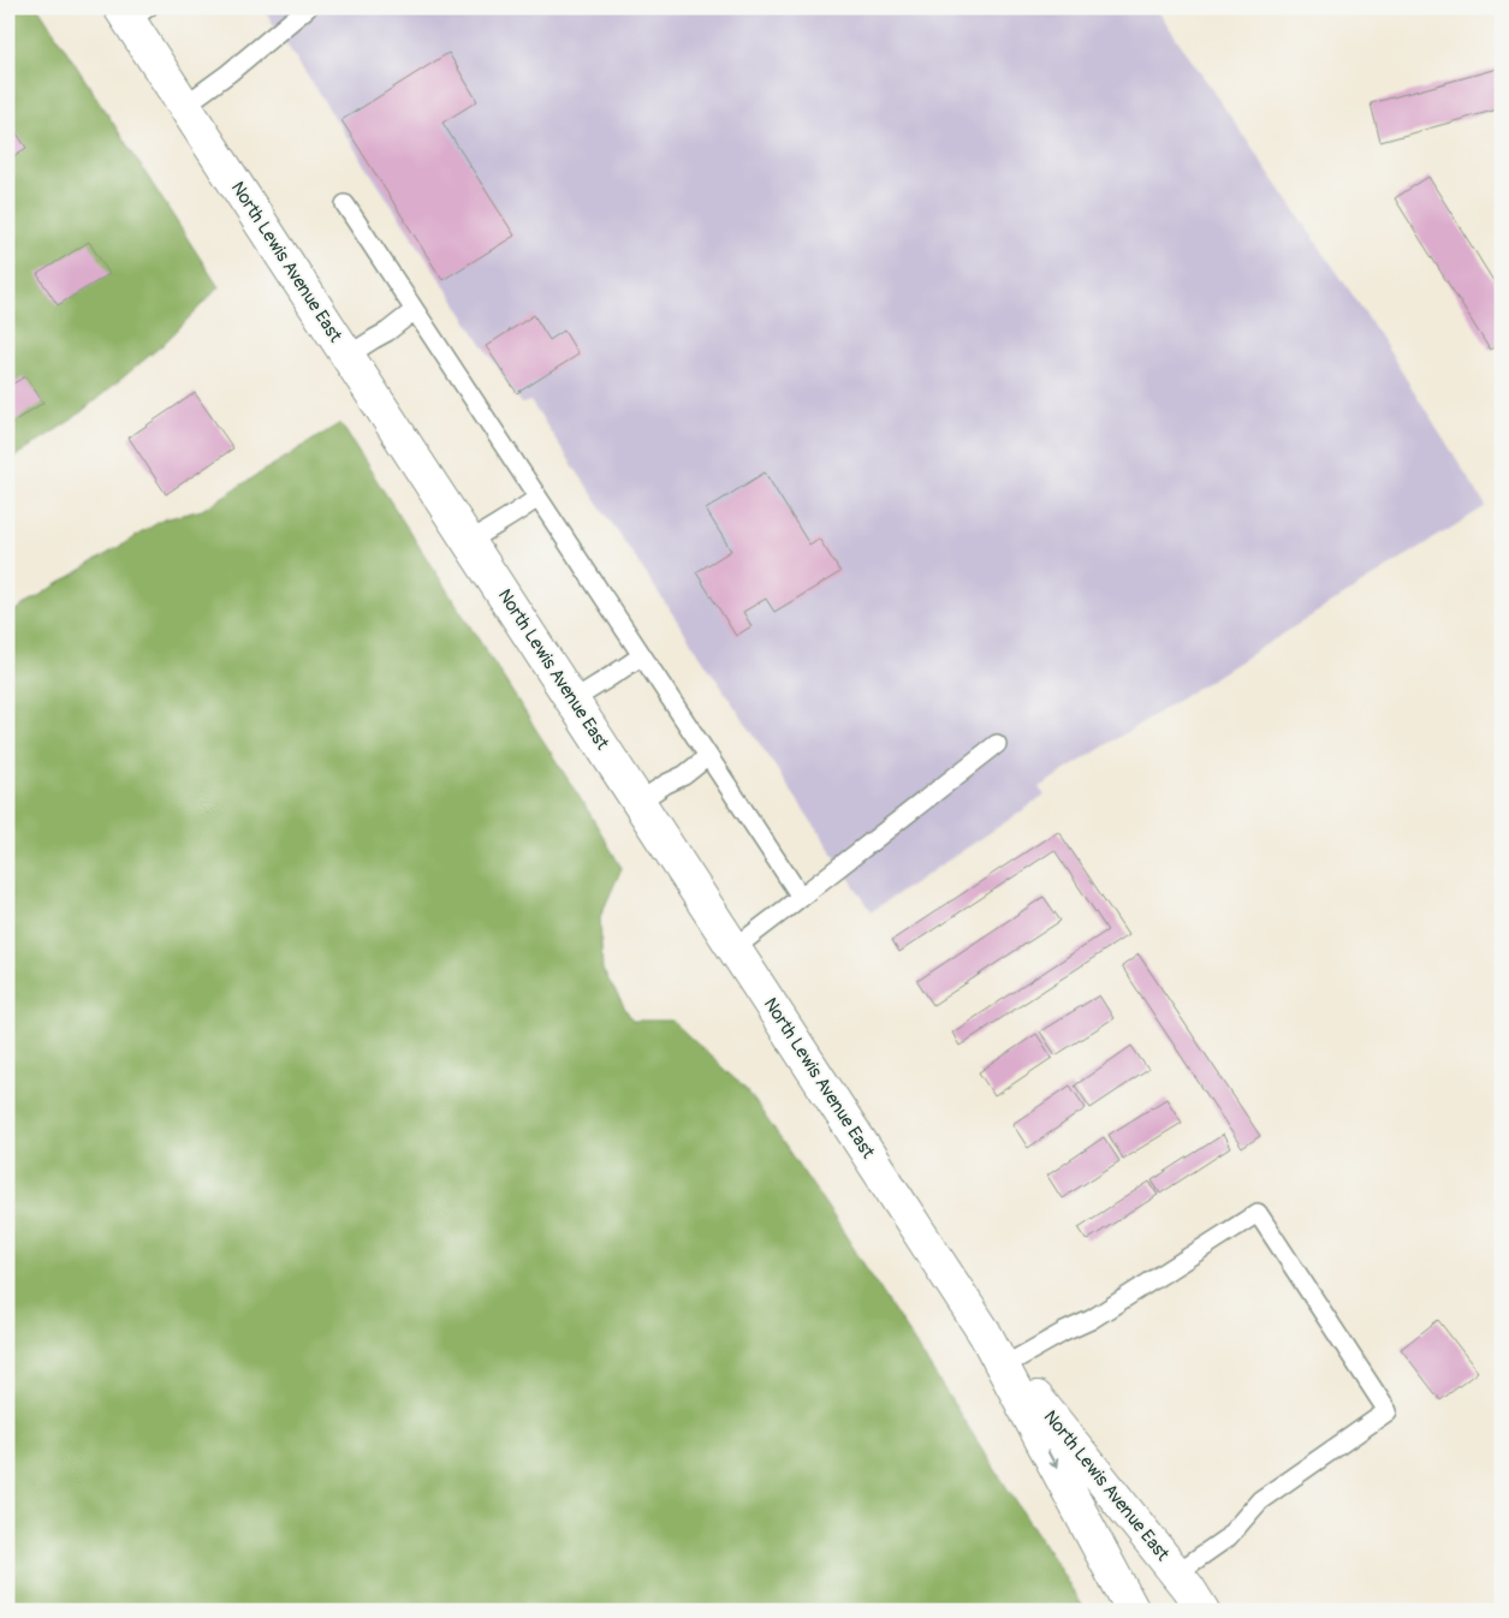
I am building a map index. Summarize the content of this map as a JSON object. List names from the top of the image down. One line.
{"streets":{"main road":["North Lewis Avenue East"]}}
